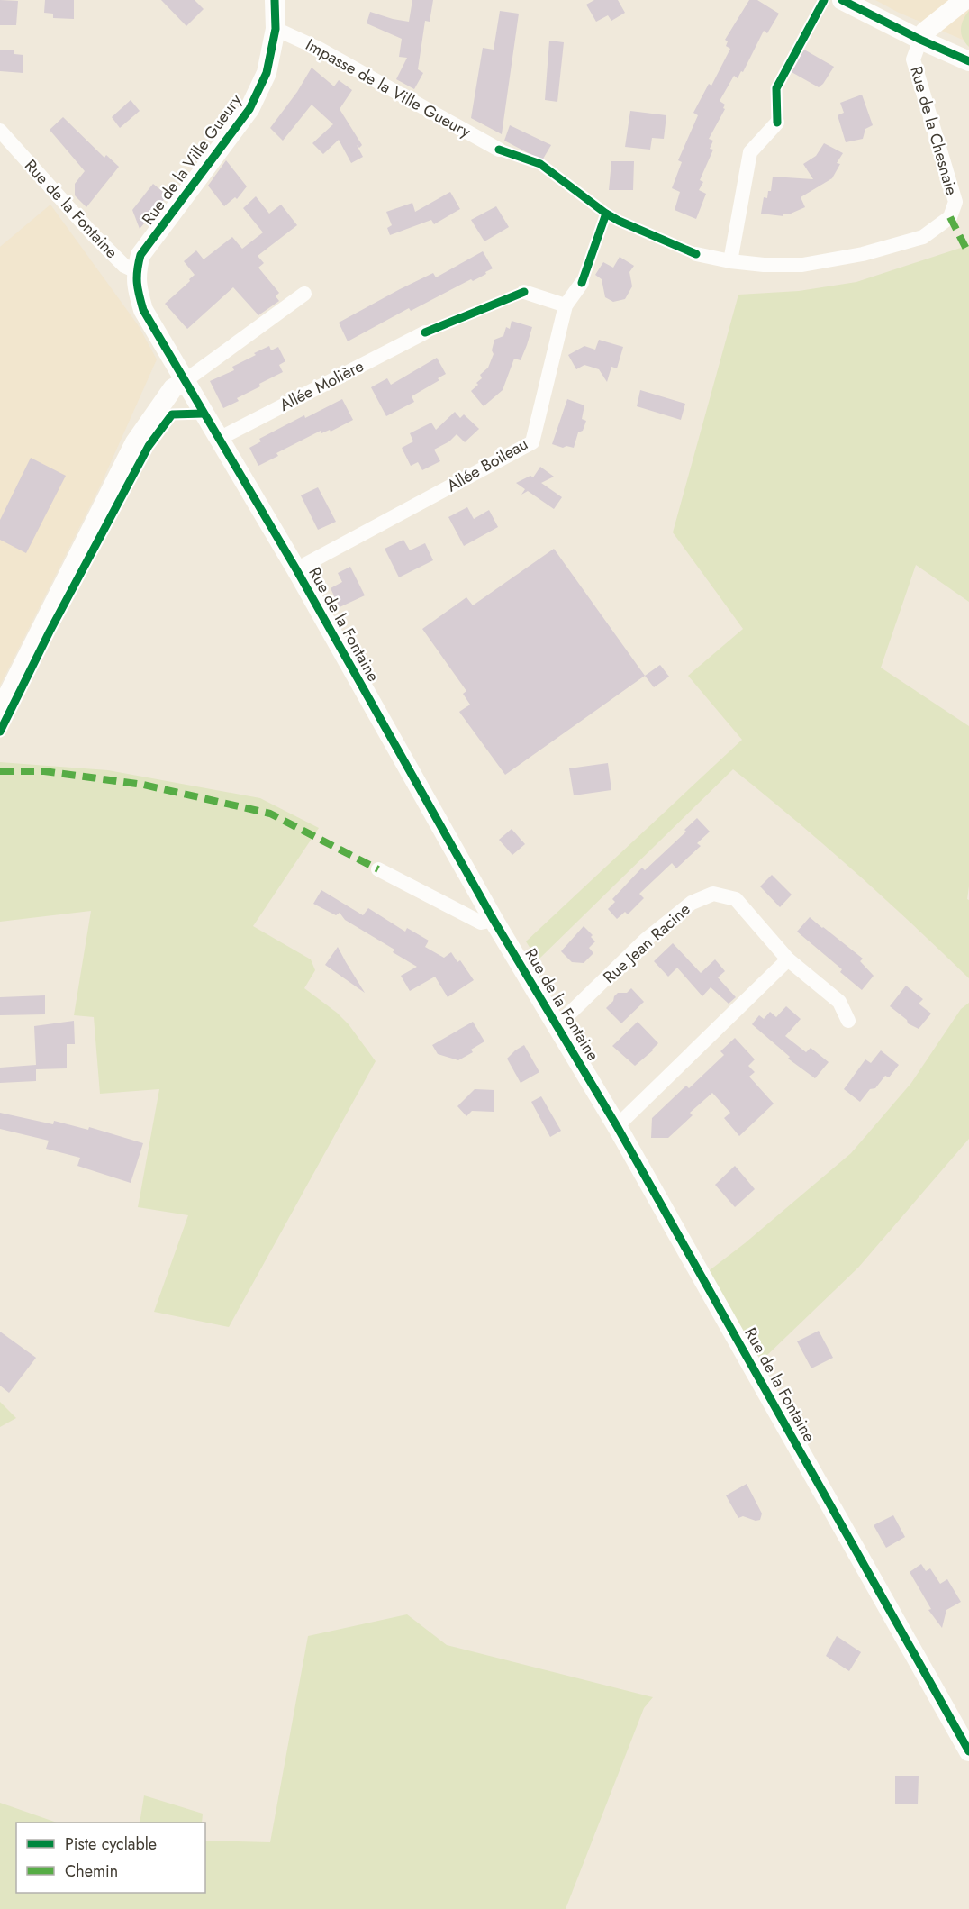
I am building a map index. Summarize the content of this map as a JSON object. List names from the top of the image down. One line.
{"streets":{"street":["Impasse de la Ville Gueury","Rue de la Chesnaie","Rue de la Ville Gueury","Rue de la Fontaine","Allée Molière","Allée Boileau","Rue Jean Racine"]},"crossings":[["Impasse de la Ville Gueury","Rue de la Ville Gueury"],["Rue de la Ville Gueury","Rue de la Fontaine"],["Rue de la Fontaine","Allée Molière"],["Rue de la Fontaine","Allée Boileau"],["Rue de la Fontaine","Rue Jean Racine"]],"legend":["Piste cyclable","Chemin"]}
